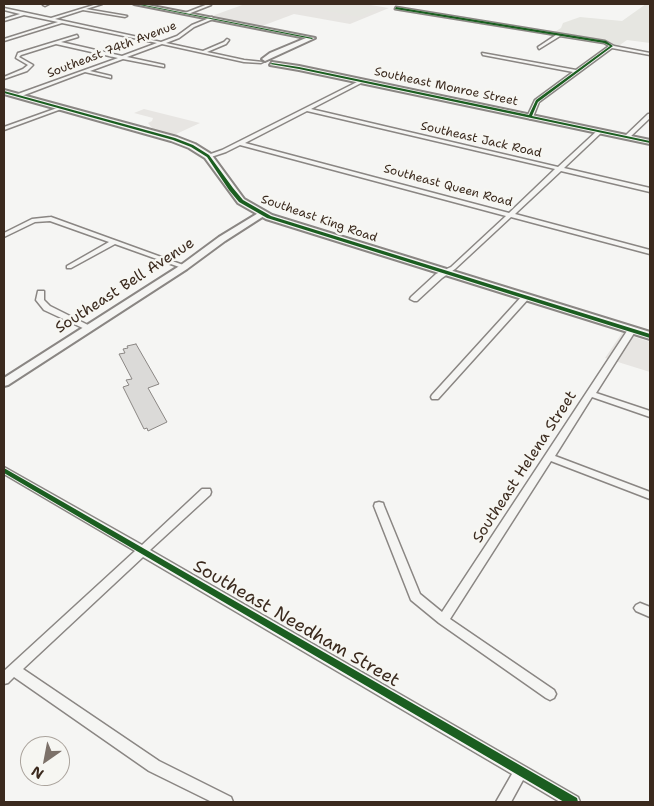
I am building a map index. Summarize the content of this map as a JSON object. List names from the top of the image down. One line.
{"streets":{"main road":["Southeast King Road"],"street":["Southeast 74th Avenue","Southeast Monroe Street","Southeast Jack Road","Southeast Queen Road","Southeast Bell Avenue","Southeast Helena Street","Southeast Needham Street"]},"crossings":[["Southeast 74th Avenue","Southeast King Road"],["Southeast King Road","Southeast Bell Avenue"],["Southeast King Road","Southeast Helena Street"]],"north":"bottom left"}
